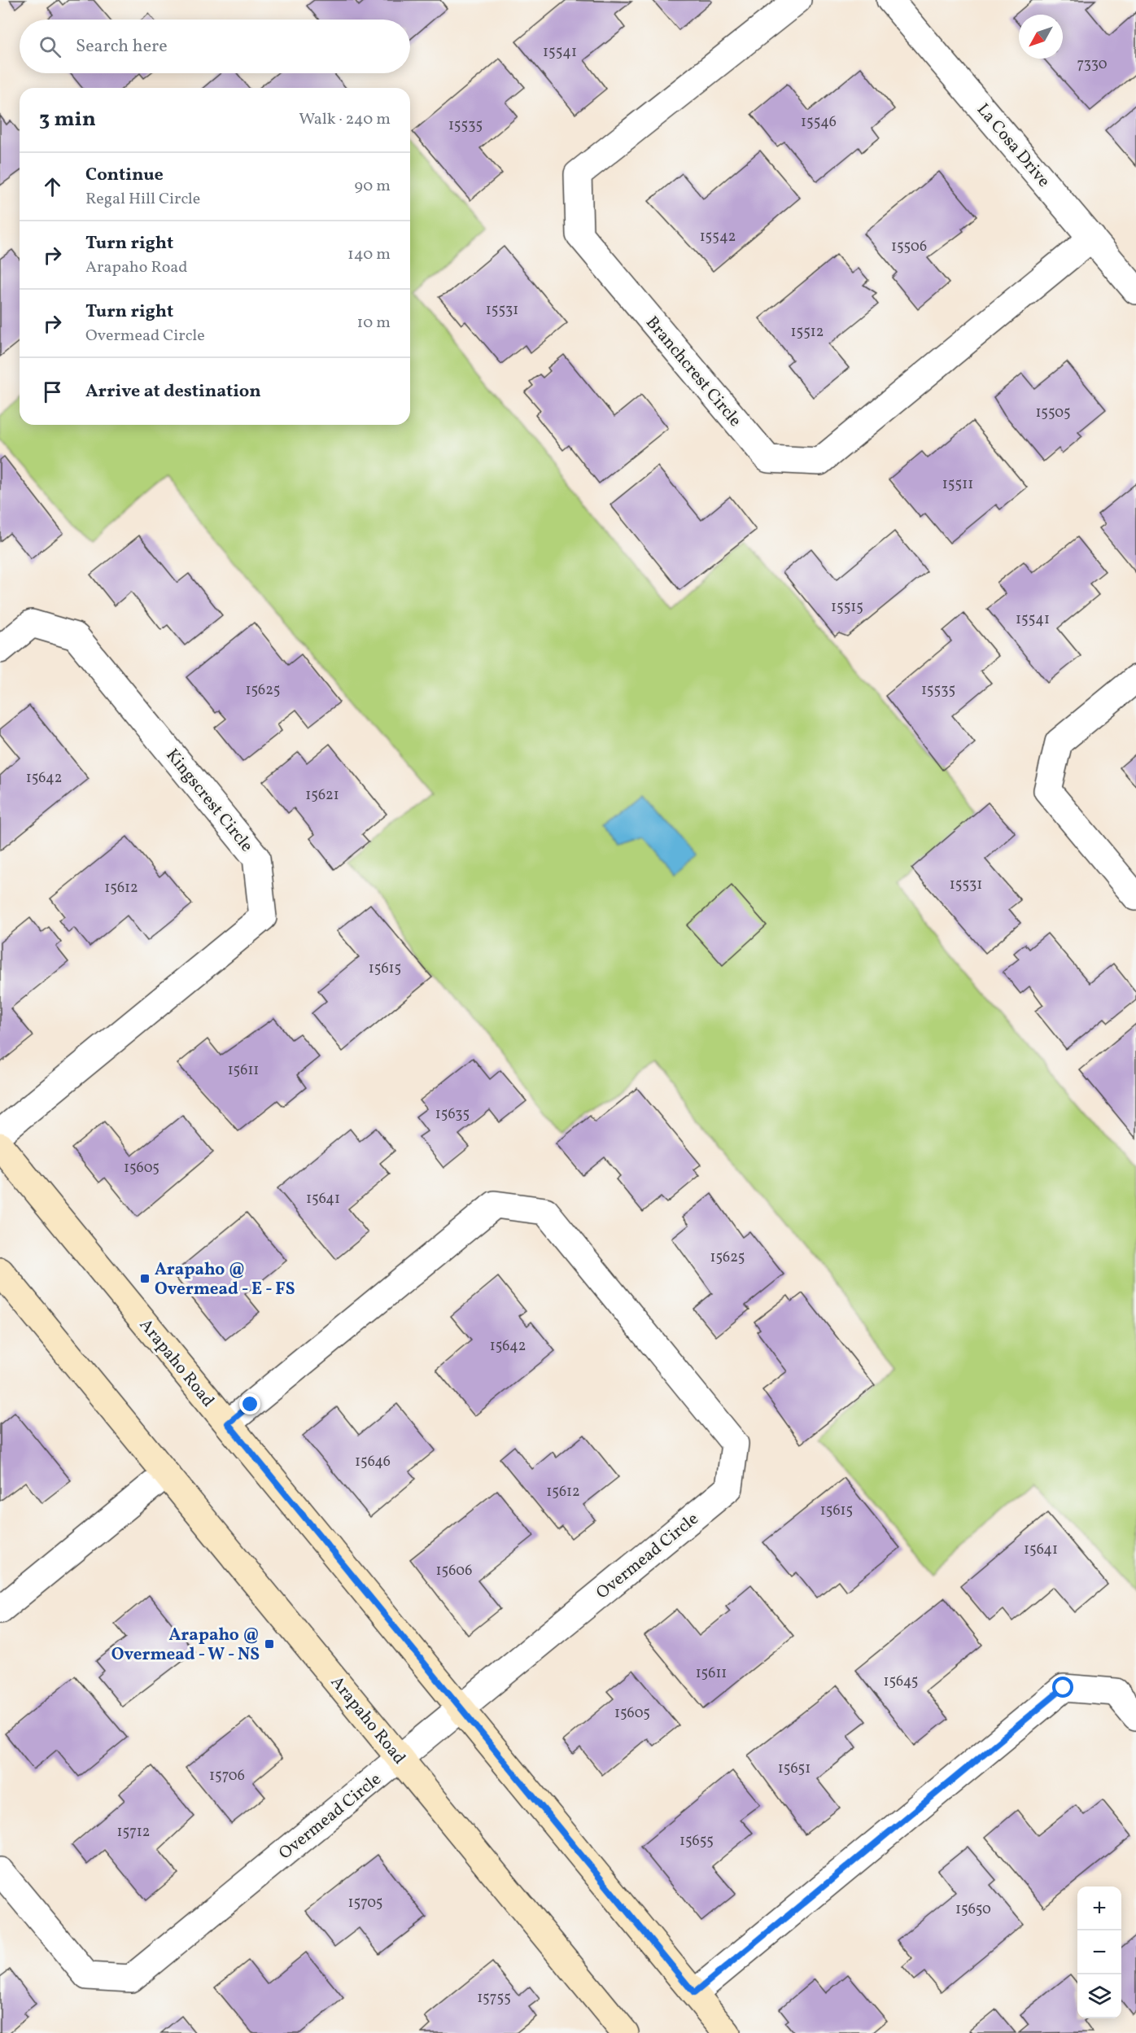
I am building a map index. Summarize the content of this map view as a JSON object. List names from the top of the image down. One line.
{"streets":{"main road":["Arapaho Road"],"street":["La Cosa Drive","Branchcrest Circle","Kingscrest Circle","Overmead Circle"]},"crossings":[["La Cosa Drive","Branchcrest Circle"],["Arapaho Road","Overmead Circle"]],"places":{"transit":["Arapaho @ Overmead - E - FS","Arapaho @ Overmead - W - NS"]},"house_numbers":["15541","7330","15546","15535","15542","15506","15531","15512","15505","15511","15515","15541","15625","15535","15642","15621","15531","15612","15615","15611","15635","15605","15641","15625","15642","15646","15612","15615","15641","15606","15611","15645","15605","15651","15706","15712","15655","15705","15650","15755"],"north":"bottom left","page":{"search":"Search here","heading":["3 min","Walk · 240 m"],"list":[["Continue","Regal Hill Circle","90 m"],["Turn right","Arapaho Road","140 m"],["Turn right","Overmead Circle","10 m"],"Arrive at destination"],"map_buttons":["+","−"]}}
